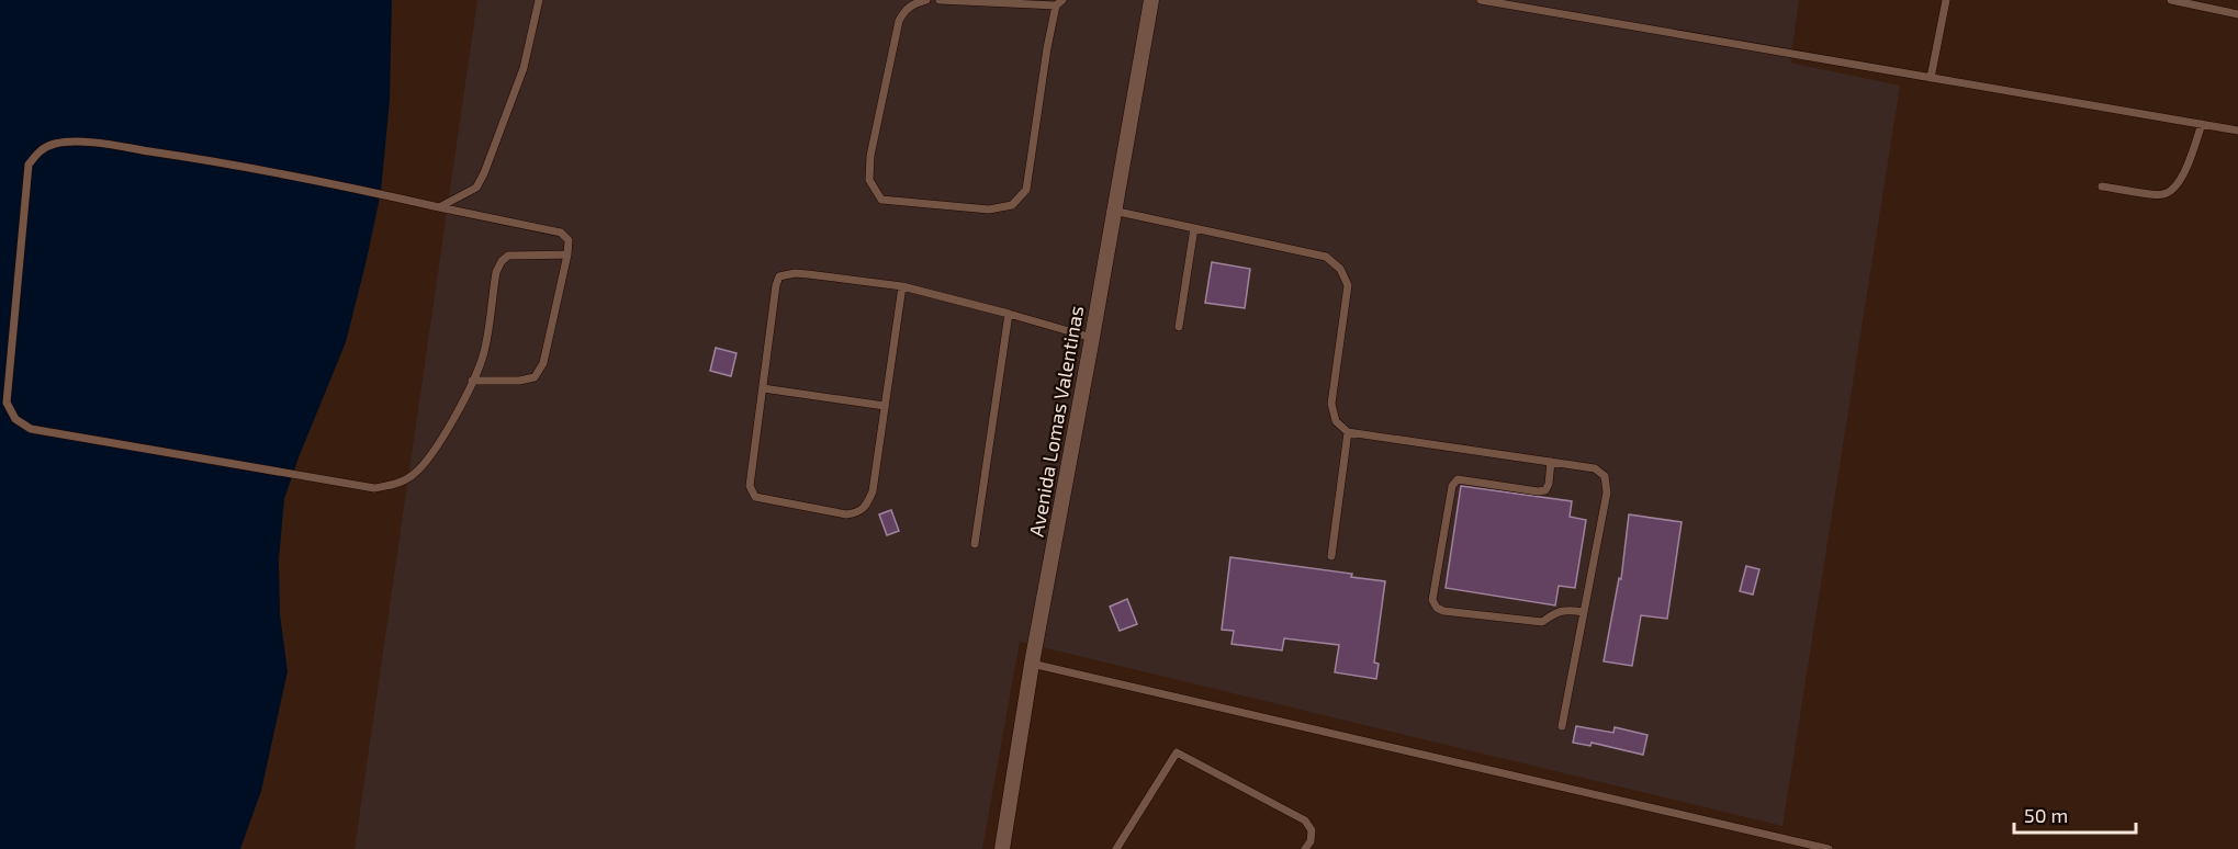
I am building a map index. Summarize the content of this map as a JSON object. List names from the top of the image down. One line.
{"streets":{"street":["Avenida Lomas Valentinas"]},"scale_bar":"50 m"}
